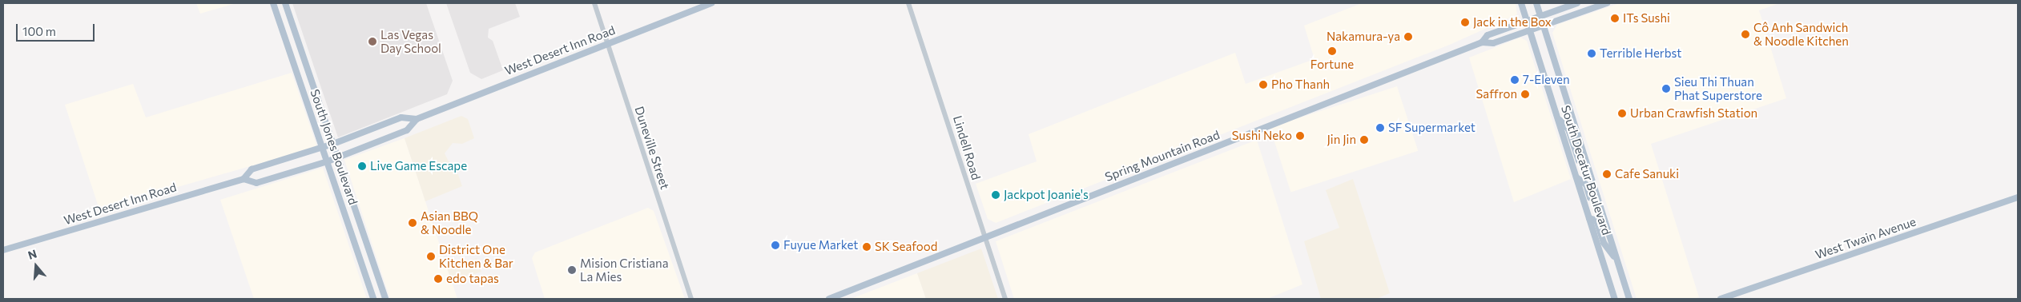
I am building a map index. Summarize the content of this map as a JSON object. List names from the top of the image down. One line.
{"streets":{"main road":["West Desert Inn Road","South Jones Boulevard","Spring Mountain Road","South Decatur Boulevard","West Twain Avenue"],"street":["Duneville Street","Lindell Road"]},"crossings":[["West Desert Inn Road","South Jones Boulevard"],["West Desert Inn Road","Duneville Street"],["Lindell Road","Spring Mountain Road"],["Spring Mountain Road","South Decatur Boulevard"]],"places":["ITs Sushi","Jack in the Box","Cô Anh Sandwich & Noodle Kitchen","Nakamura-ya","Las Vegas Day School","Fortune","Terrible Herbst","7-Eleven","Pho Thanh","Sieu Thi Thuan Phat Superstore","Saffron","Urban Crawfish Station","SF Supermarket","Sushi Neko","Jin Jin","Live Game Escape","Cafe Sanuki","Jackpot Joanie's","Asian BBQ & Noodle","Fuyue Market","SK Seafood","District One Kitchen & Bar","Mision Cristiana La Mies","edo tapas"],"scale_bar":"100 m","north":"top"}
